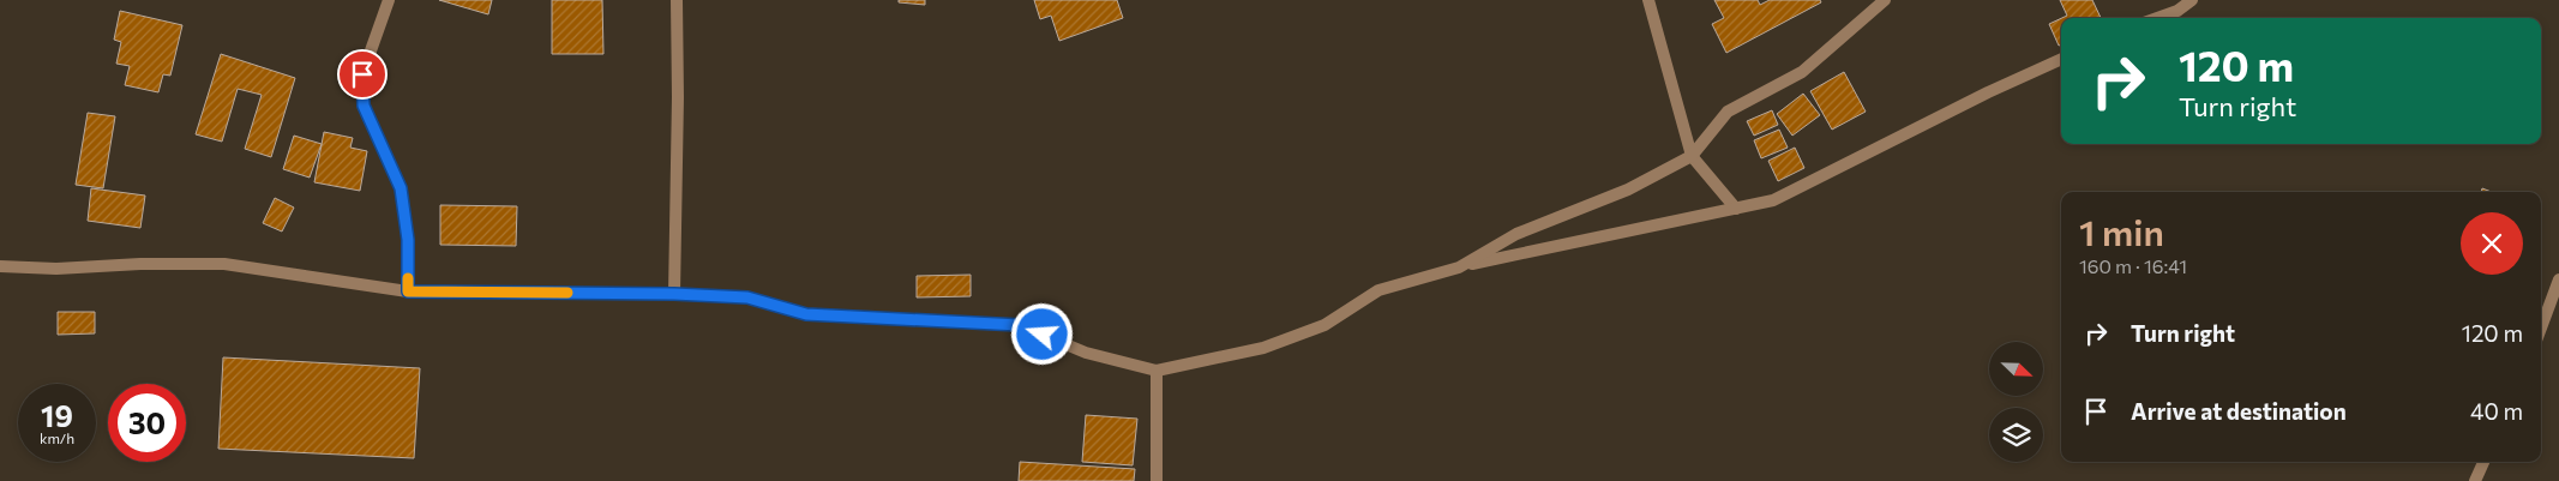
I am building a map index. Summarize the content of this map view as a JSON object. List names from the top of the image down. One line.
{"north":"bottom right","page":{"turn":["120 m","Turn right"],"heading":["1 min","160 m · 16:41"],"list":[{"name":"Turn right","value":"120 m"},{"name":"Arrive at destination","value":"40 m"}],"speed":"19 km/h","limit":"30"}}
